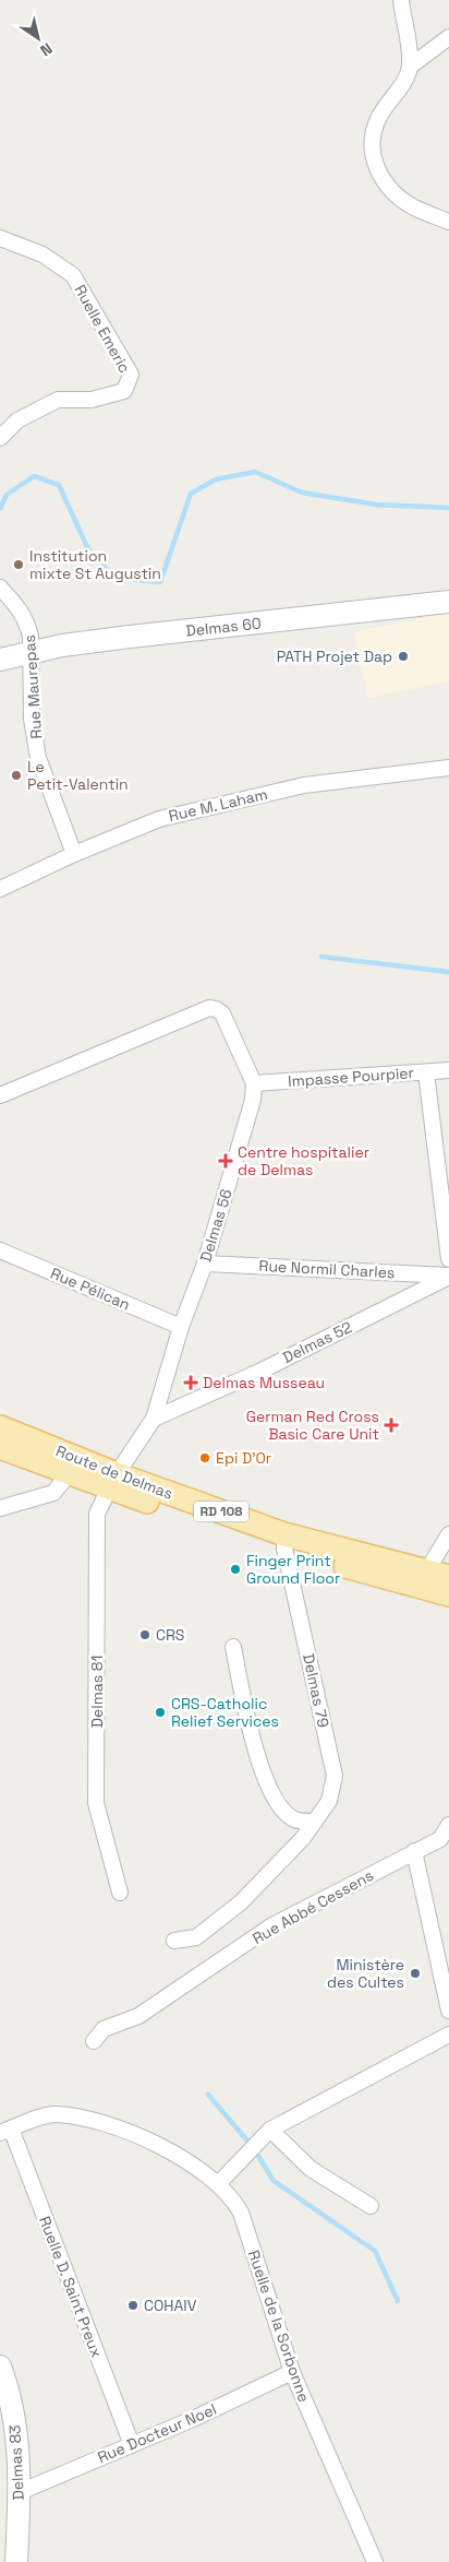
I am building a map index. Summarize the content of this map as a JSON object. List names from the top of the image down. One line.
{"streets":{"main road":["Route de Delmas","RD 108"],"street":["Ruelle Emeric","Delmas 60","Rue Maurepas","Rue M. Laham","Impasse Pourpier","Delmas 56","Rue Normil Charles","Rue Pélican","Delmas 52","Delmas 79","Delmas 81","Rue Abbé Cessens","Ruelle D. Saint Preux","Ruelle de la Sorbonne","Rue Docteur Noel","Delmas 83"]},"crossings":[["Delmas 60","Rue Maurepas"],["Rue Maurepas","Rue M. Laham"],["Impasse Pourpier","Delmas 56"],["Delmas 56","Rue Normil Charles"],["Delmas 56","Rue Pélican"],["Delmas 56","Delmas 52"],["Delmas 56","Route de Delmas"],["Delmas 56","Delmas 81"],["Rue Normil Charles","Delmas 52"],["Route de Delmas","Delmas 79"],["Route de Delmas","Delmas 81"],["Ruelle D. Saint Preux","Ruelle de la Sorbonne"],["Ruelle D. Saint Preux","Rue Docteur Noel"],["Ruelle de la Sorbonne","Rue Docteur Noel"],["Rue Docteur Noel","Delmas 83"]],"places":{"other":["Institution mixte St Augustin","PATH Projet Dap","Le Petit-Valentin","Epi D'Or","Finger Print Ground Floor","CRS","CRS-Catholic Relief Services","Ministère des Cultes","COHAIV"],"health":["Centre hospitalier de Delmas","Delmas Musseau","German Red Cross Basic Care Unit"]},"north":"bottom right"}
